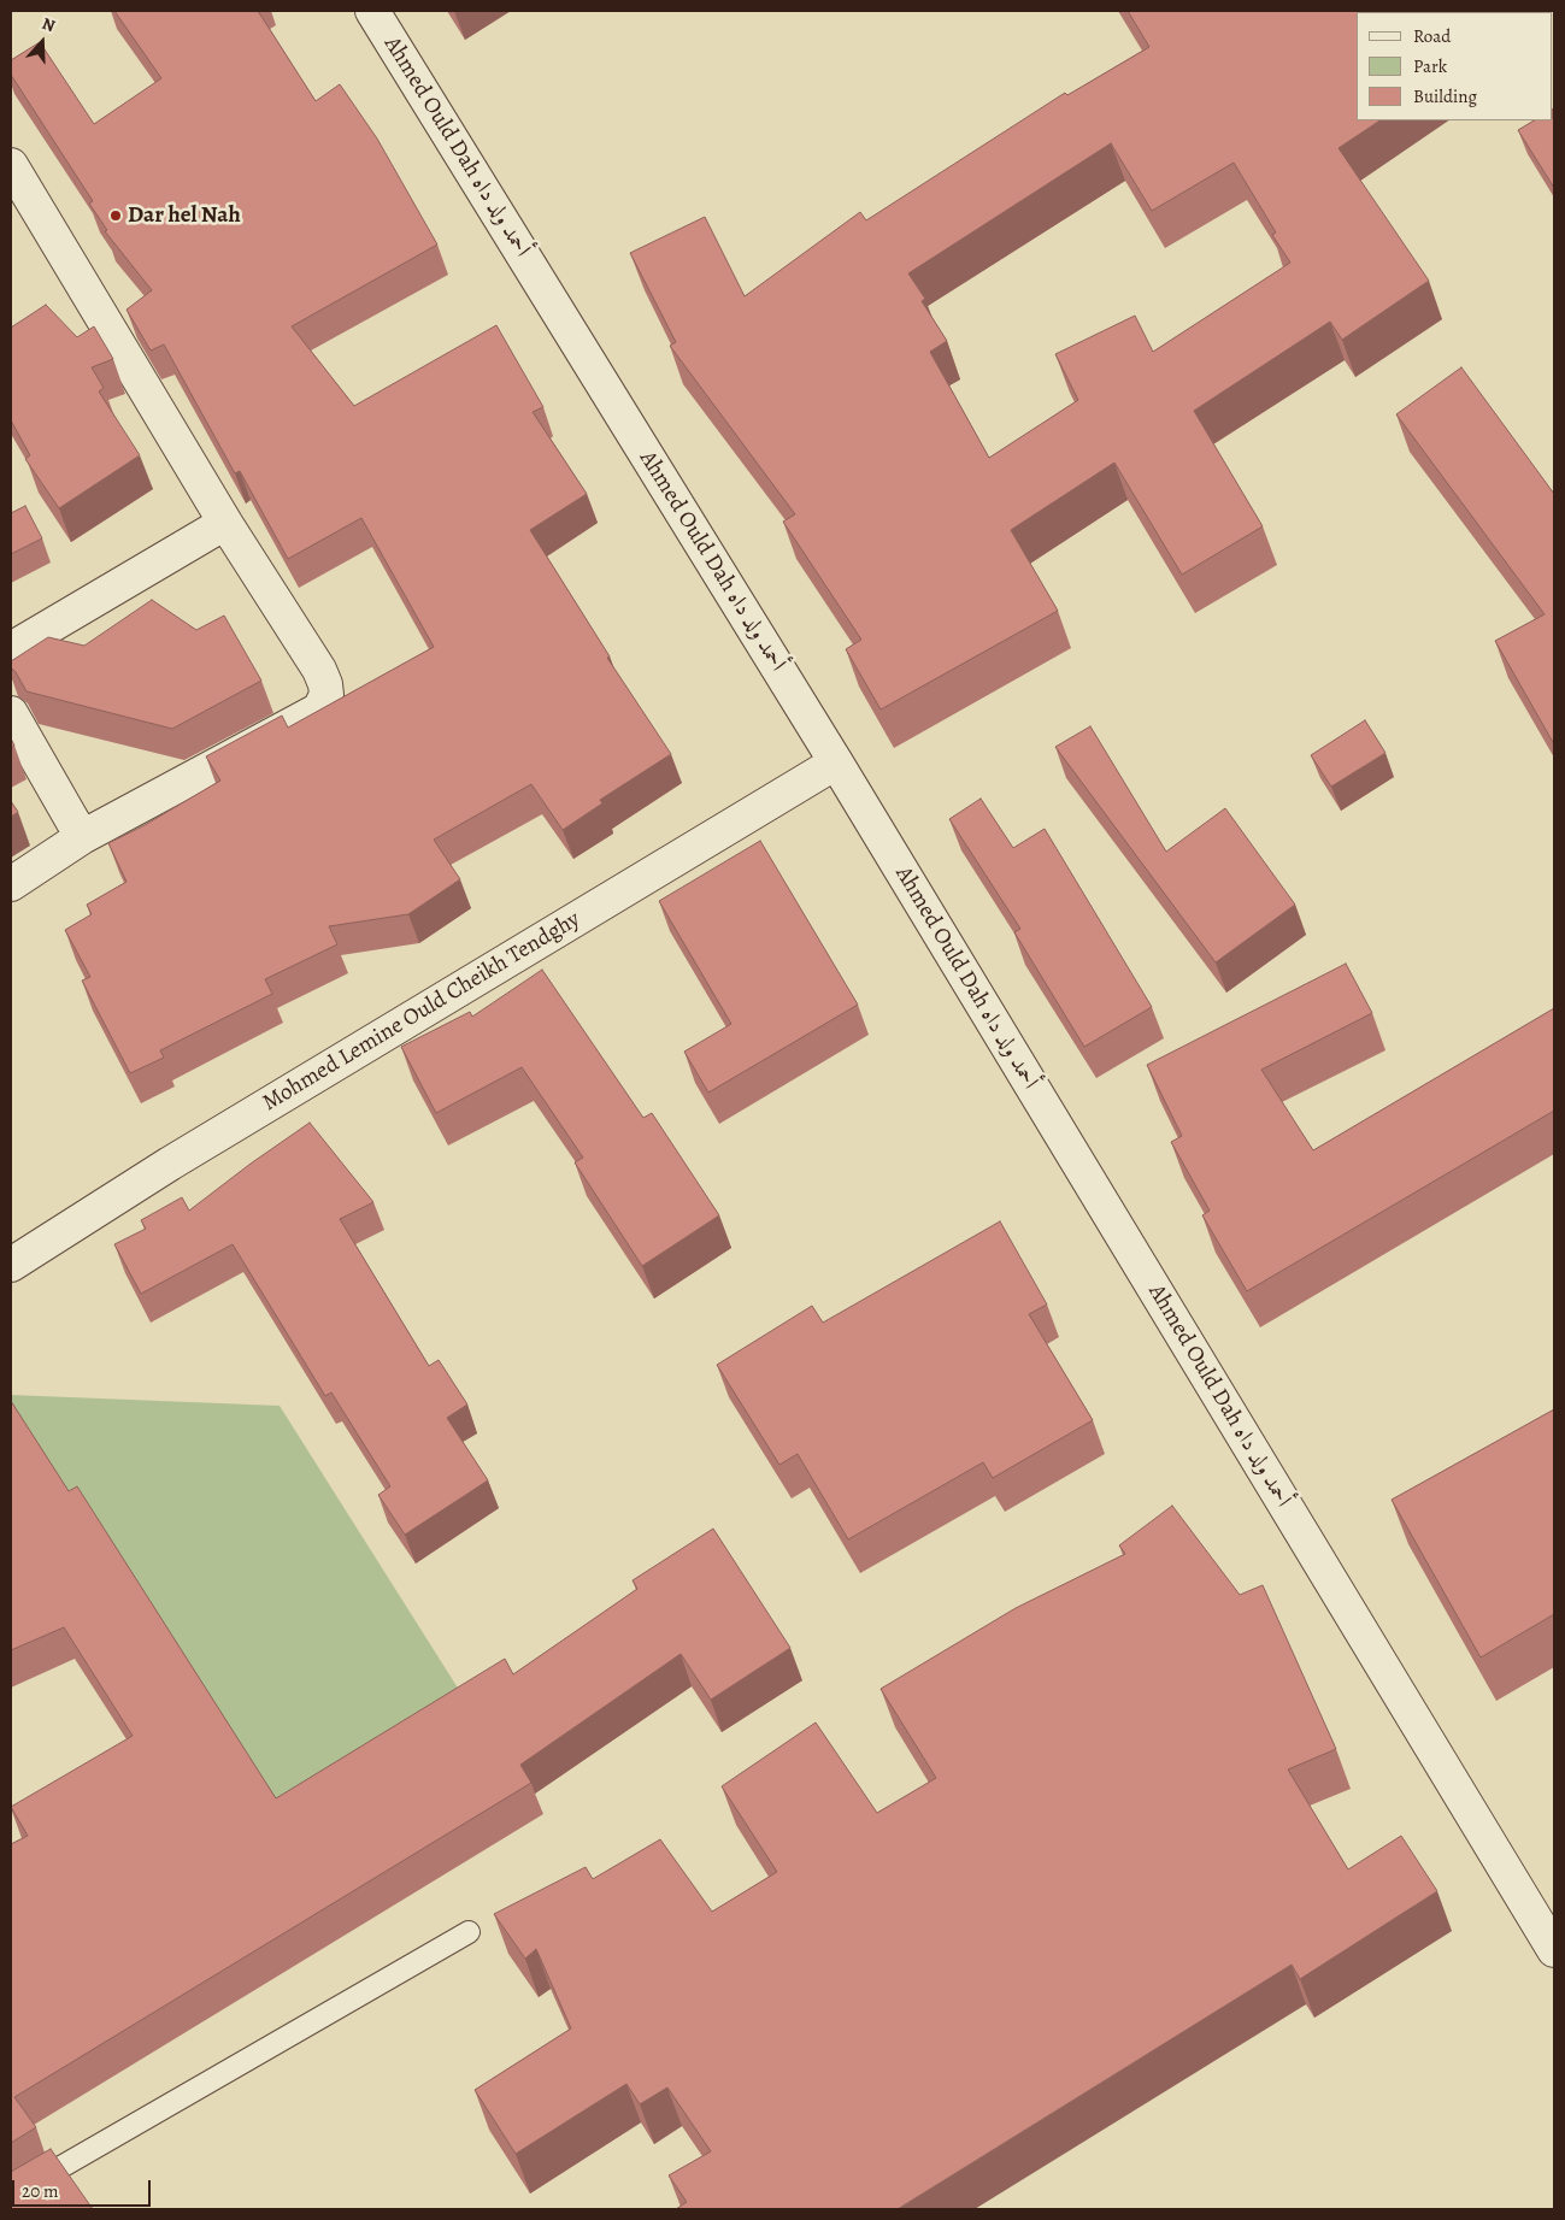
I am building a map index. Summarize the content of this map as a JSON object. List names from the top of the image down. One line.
{"streets":{"street":["Ahmed Ould Dah أحمد ولد داه","Mohmed Lemine Ould Cheikh Tendghy"]},"crossings":[["Ahmed Ould Dah أحمد ولد داه","Mohmed Lemine Ould Cheikh Tendghy"]],"places":["Dar hel Nah"],"legend":["Road","Park","Building"],"scale_bar":"20 m","north":"top"}
